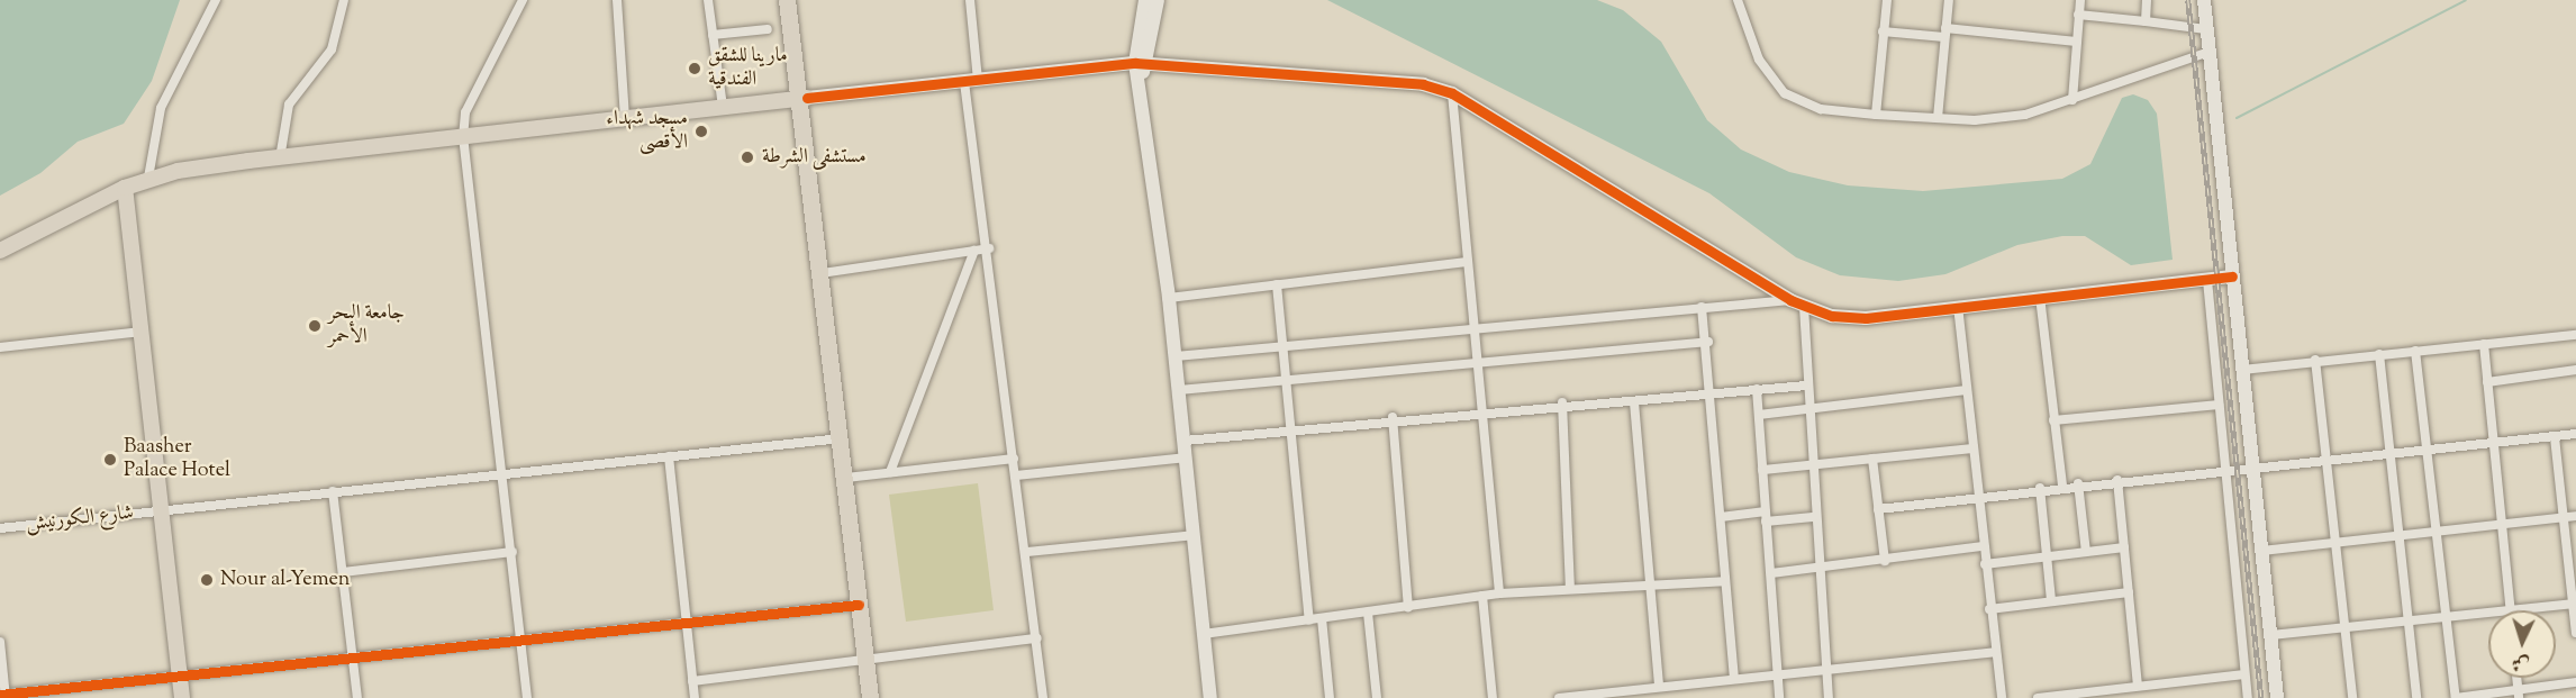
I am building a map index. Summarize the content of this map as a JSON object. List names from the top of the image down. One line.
{"streets":{"street":["شارع الكورنيش"]},"places":["مارينا للشقق الفندقية","مسجد شهداء الأقصى","مستشفى الشرطة","جامعة البحر الأحمر","Baasher Palace Hotel","Nour al-Yemen"],"north":"bottom"}
